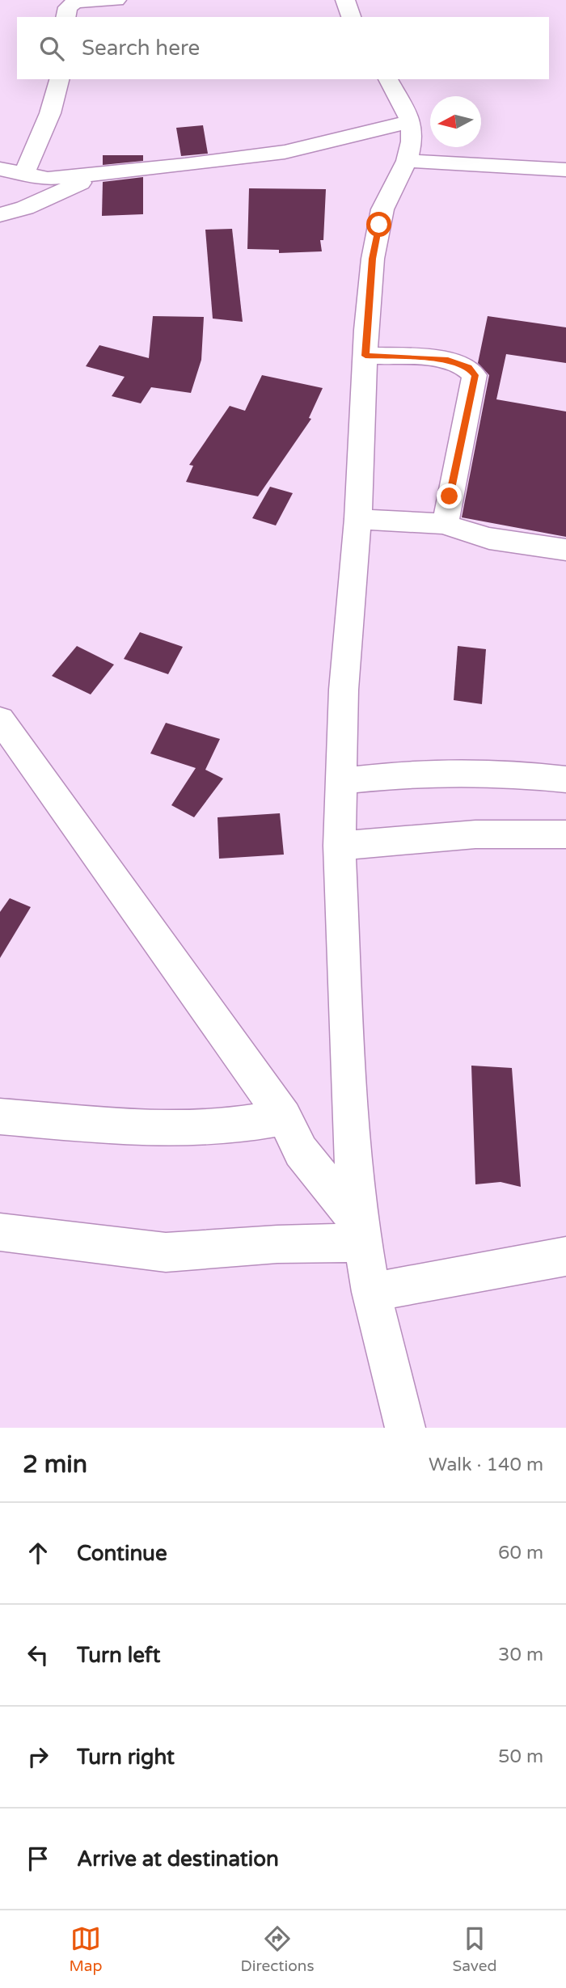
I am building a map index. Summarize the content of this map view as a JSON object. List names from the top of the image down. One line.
{"north":"left","page":{"search":"Search here","heading":["2 min","Walk · 140 m"],"list":[["Continue","60 m"],["Turn left","30 m"],["Turn right","50 m"],"Arrive at destination"],"nav":["Map","Directions","Saved"]}}
